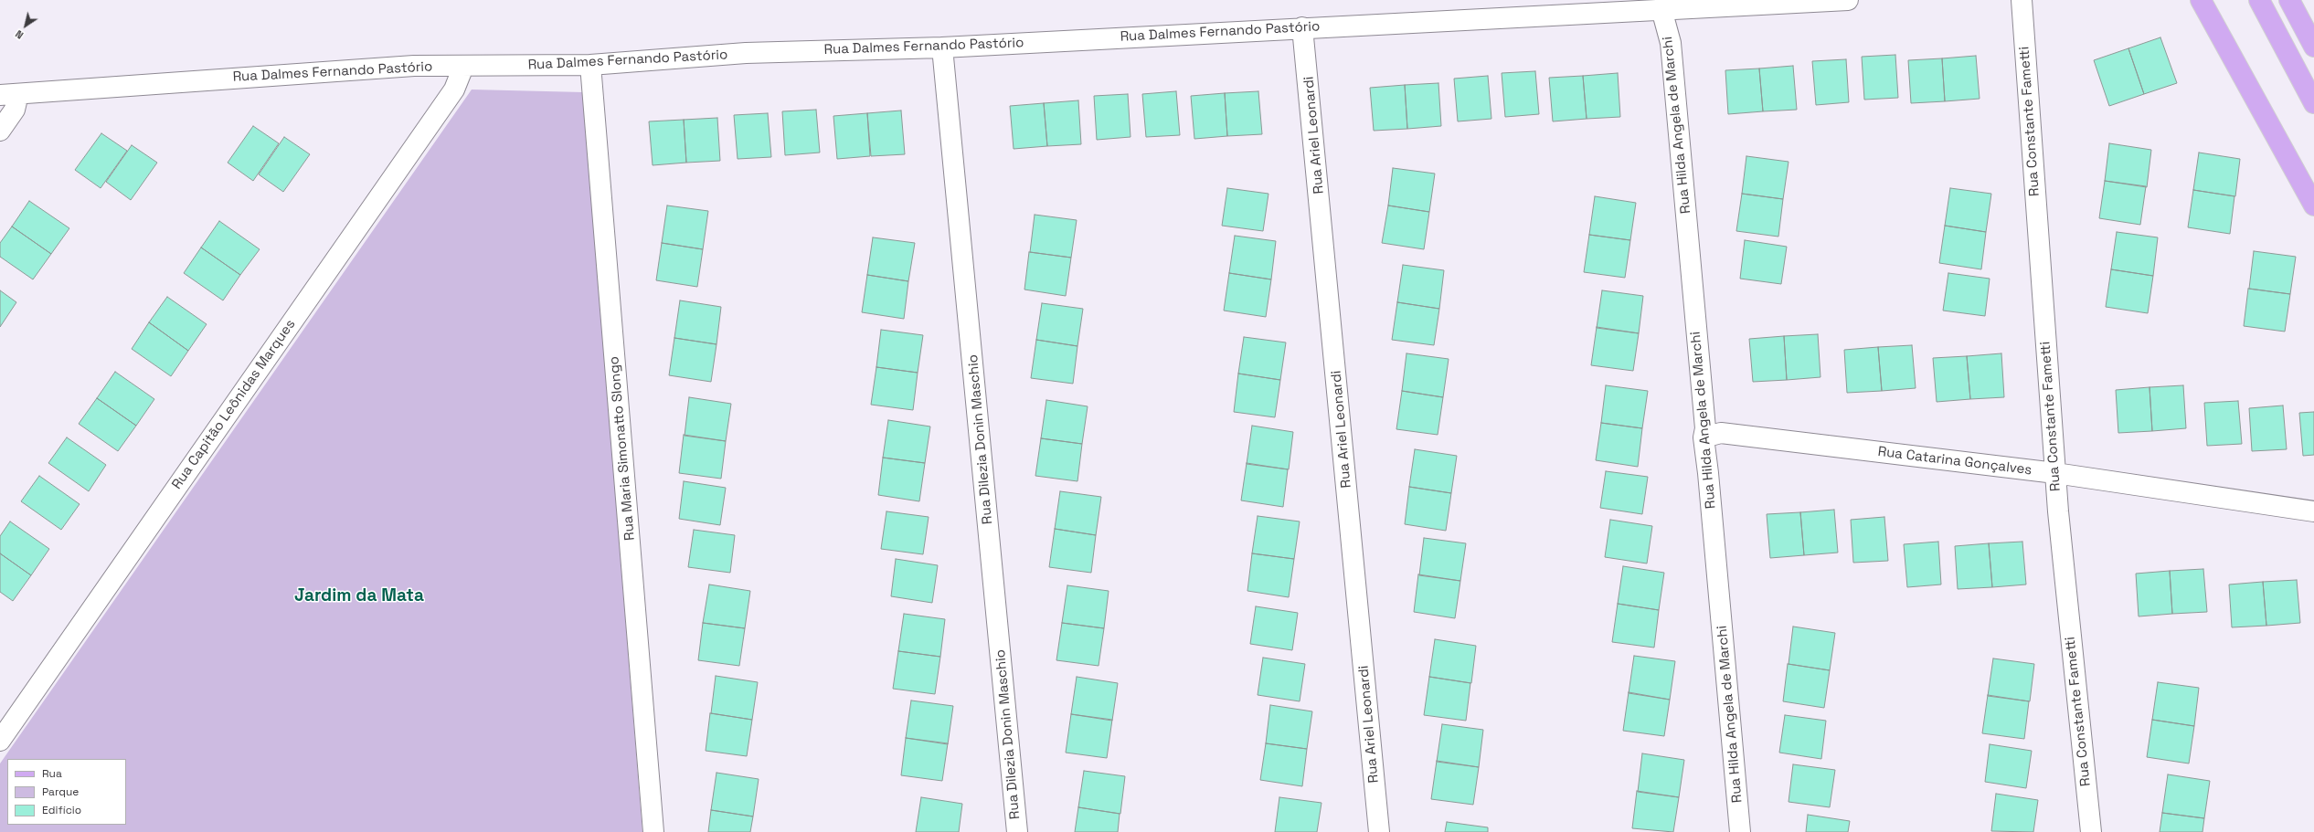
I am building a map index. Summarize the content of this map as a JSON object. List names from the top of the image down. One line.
{"streets":{"street":["Rua Dalmes Fernando Pastório","Rua Constante Fametti","Rua Hilda Angela de Marchi","Rua Ariel Leonardi","Rua Capitão Leônidas Marques","Rua Dilezia Donin Maschio","Rua Maria Simonatto Slongo","Rua Catarina Gonçalves"]},"crossings":[["Rua Dalmes Fernando Pastório","Rua Hilda Angela de Marchi"],["Rua Dalmes Fernando Pastório","Rua Ariel Leonardi"],["Rua Dalmes Fernando Pastório","Rua Capitão Leônidas Marques"],["Rua Dalmes Fernando Pastório","Rua Dilezia Donin Maschio"],["Rua Dalmes Fernando Pastório","Rua Maria Simonatto Slongo"],["Rua Constante Fametti","Rua Catarina Gonçalves"],["Rua Hilda Angela de Marchi","Rua Catarina Gonçalves"]],"districts":["Jardim da Mata"],"legend":["Rua","Parque","Edifício"],"north":"bottom left"}
